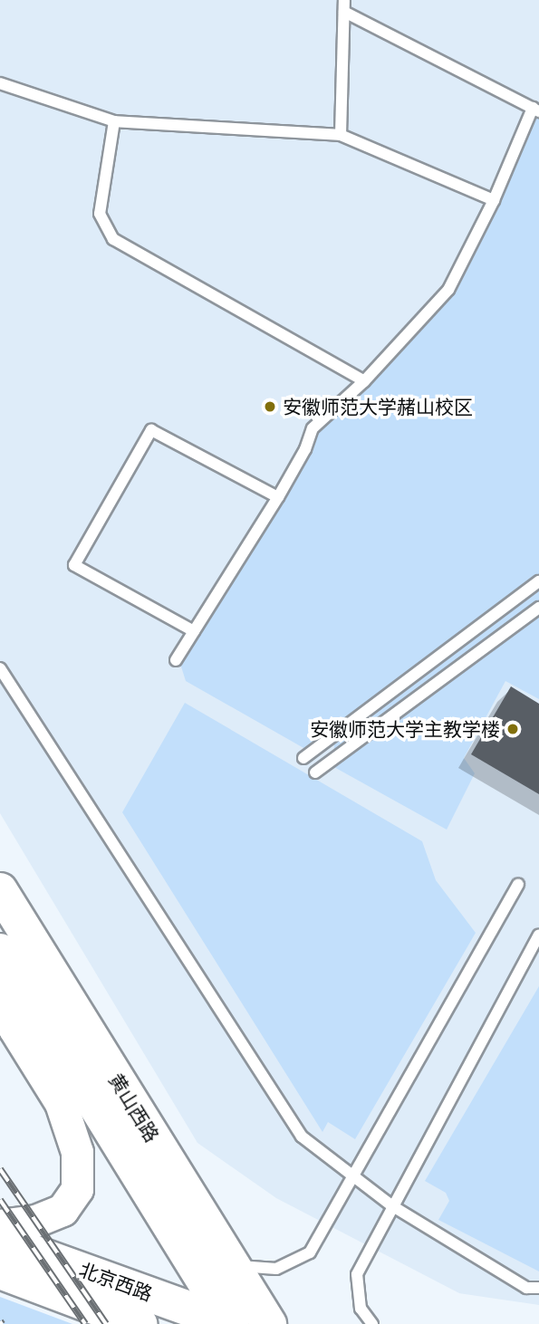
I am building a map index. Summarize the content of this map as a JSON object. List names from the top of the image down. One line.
{"streets":{"main road":["黄山西路","北京西路"]},"crossings":[["黄山西路","北京西路"]],"places":["安徽师范大学赭山校区","安徽师范大学主教学楼"]}
